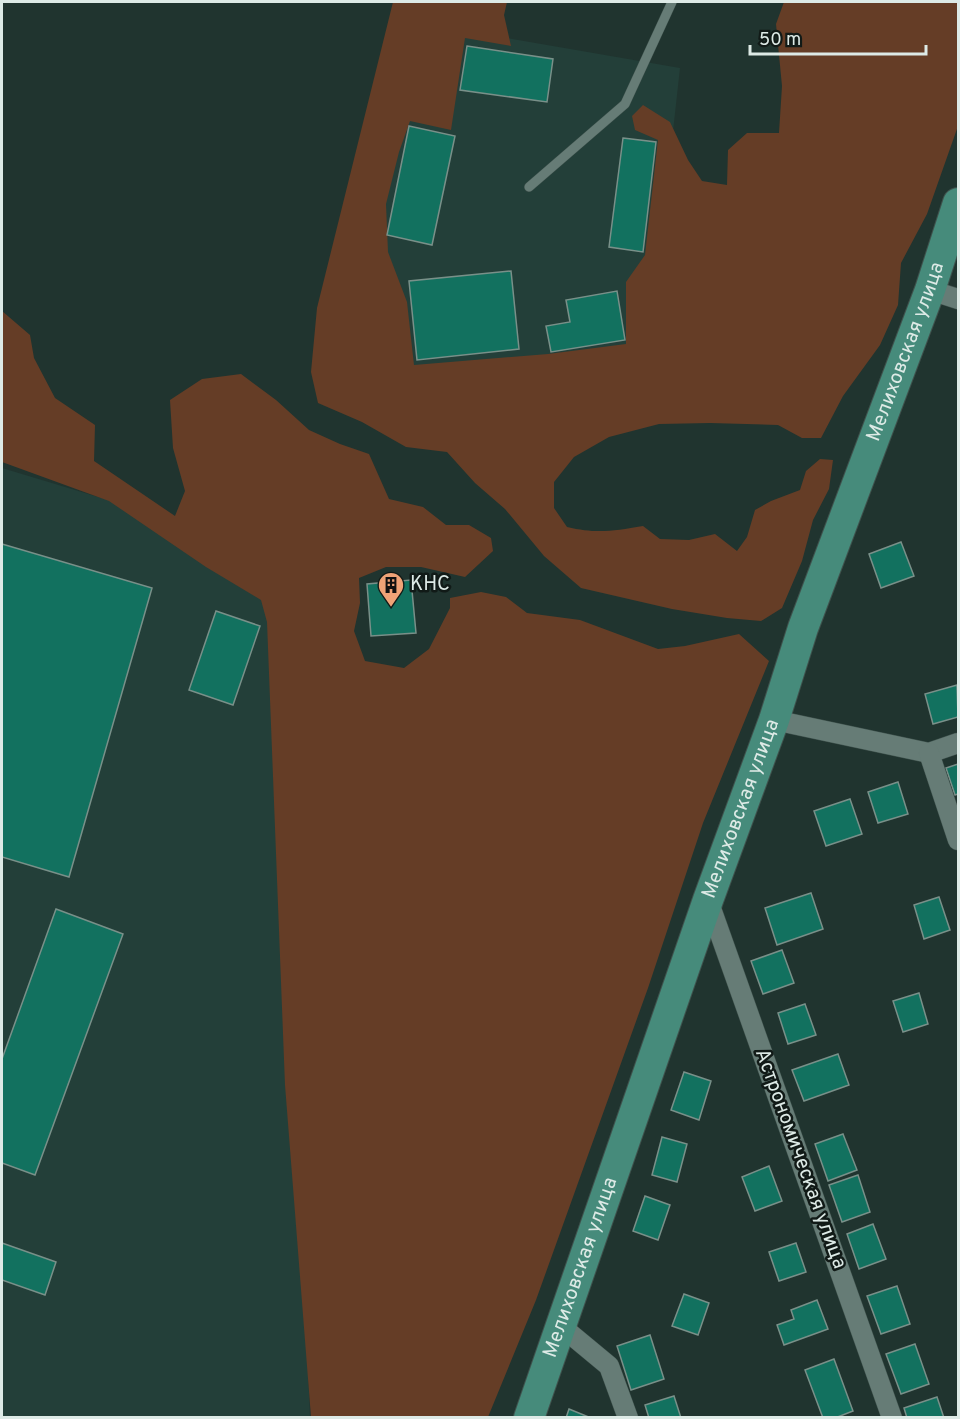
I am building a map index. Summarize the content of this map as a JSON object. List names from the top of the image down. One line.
{"streets":{"main road":["Мелиховская улица"],"street":["Астрономическая улица"]},"crossings":[["Мелиховская улица","Астрономическая улица"]],"places":{"building":["КНС"]},"scale_bar":"50 m"}
